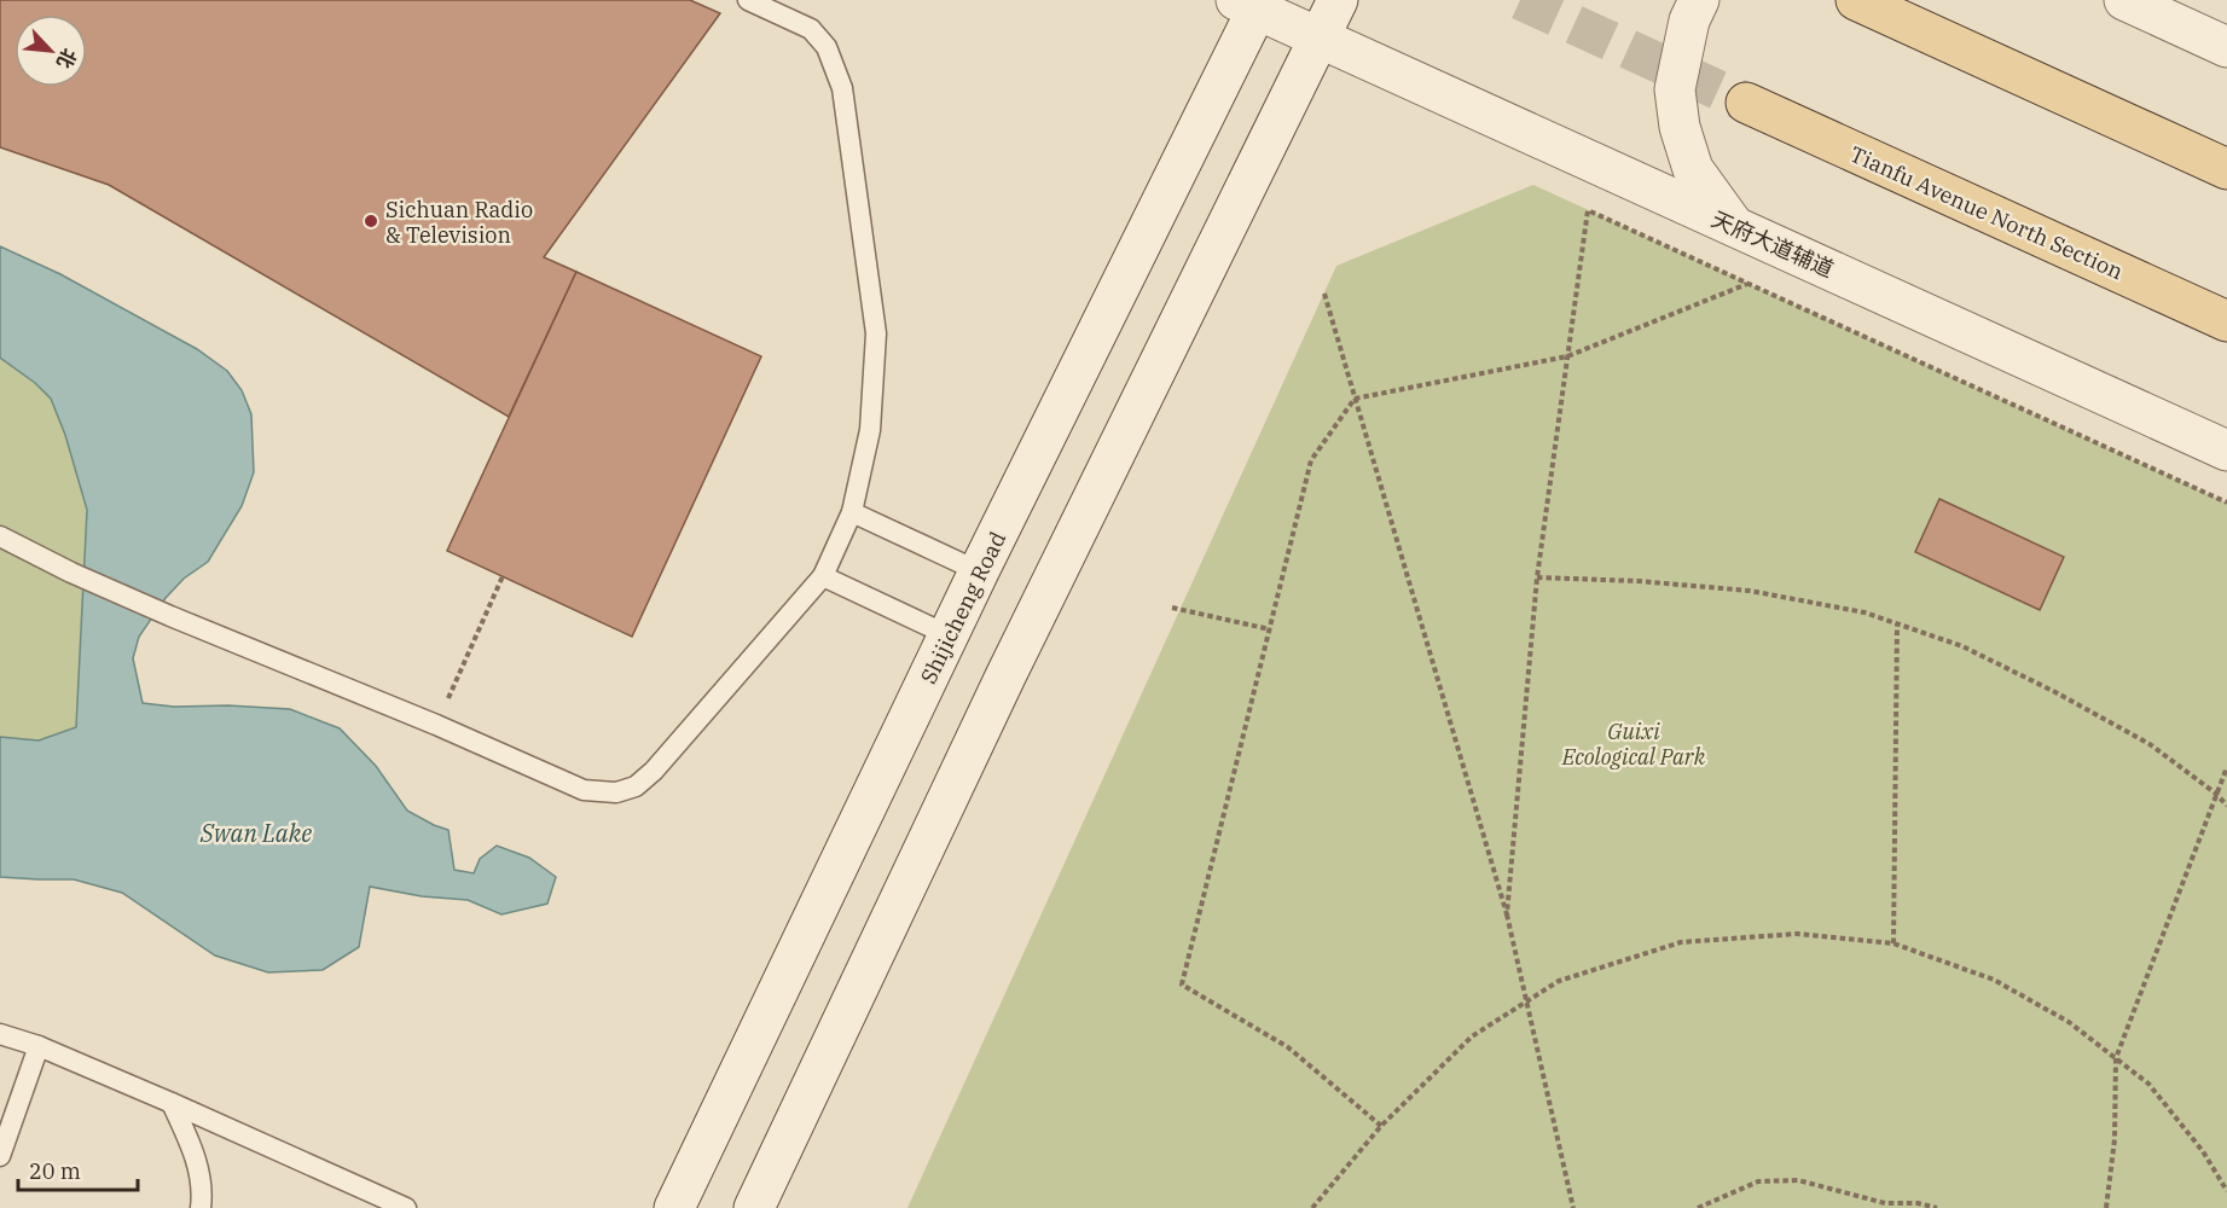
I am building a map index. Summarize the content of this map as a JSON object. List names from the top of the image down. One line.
{"streets":{"main road":["Tianfu Avenue North Section","天府大道辅道","Shijicheng Road"]},"crossings":[["天府大道辅道","Shijicheng Road"]],"water":["Swan Lake"],"parks":["Guixi Ecological Park"],"places":["Sichuan Radio & Television"],"scale_bar":"20 m","north":"bottom right"}
